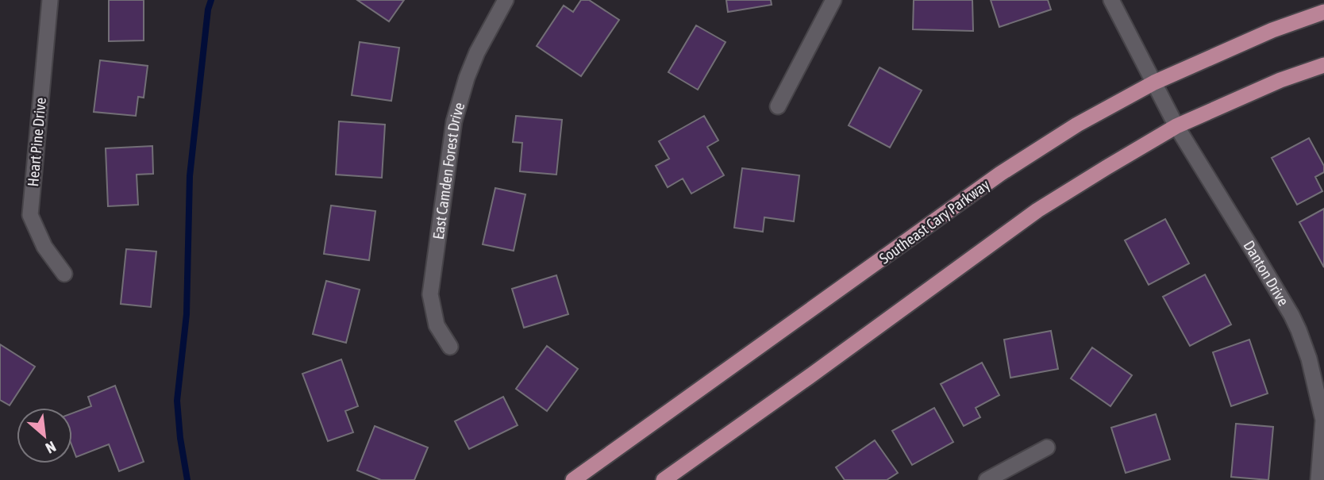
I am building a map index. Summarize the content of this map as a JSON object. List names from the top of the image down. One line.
{"streets":{"main road":["Southeast Cary Parkway"],"street":["Heart Pine Drive","East Camden Forest Drive","Danton Drive"]},"crossings":[["Southeast Cary Parkway","Danton Drive"]],"north":"bottom right"}
